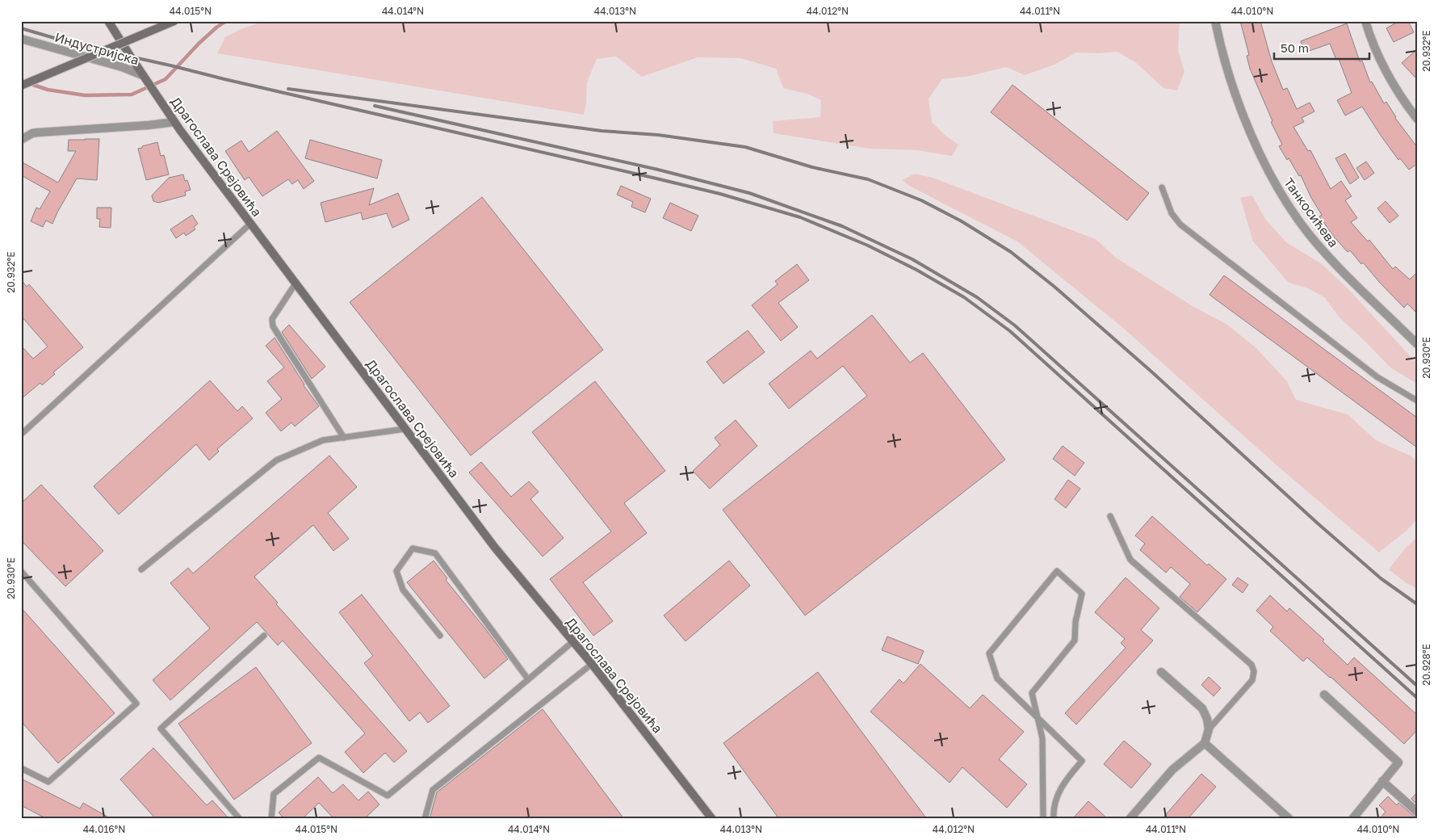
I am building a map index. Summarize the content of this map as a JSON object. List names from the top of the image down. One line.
{"streets":{"street":["Индустријска","Драгослава Срејовића","Танкосићева"]},"crossings":[["Индустријска","Драгослава Срејовића"]],"scale_bar":"50 m","coordinates":["44.015°N","44.014°N","44.013°N","44.012°N","44.011°N","44.010°N","20.932°E","20.930°E","20.928°E","44.016°N"]}
